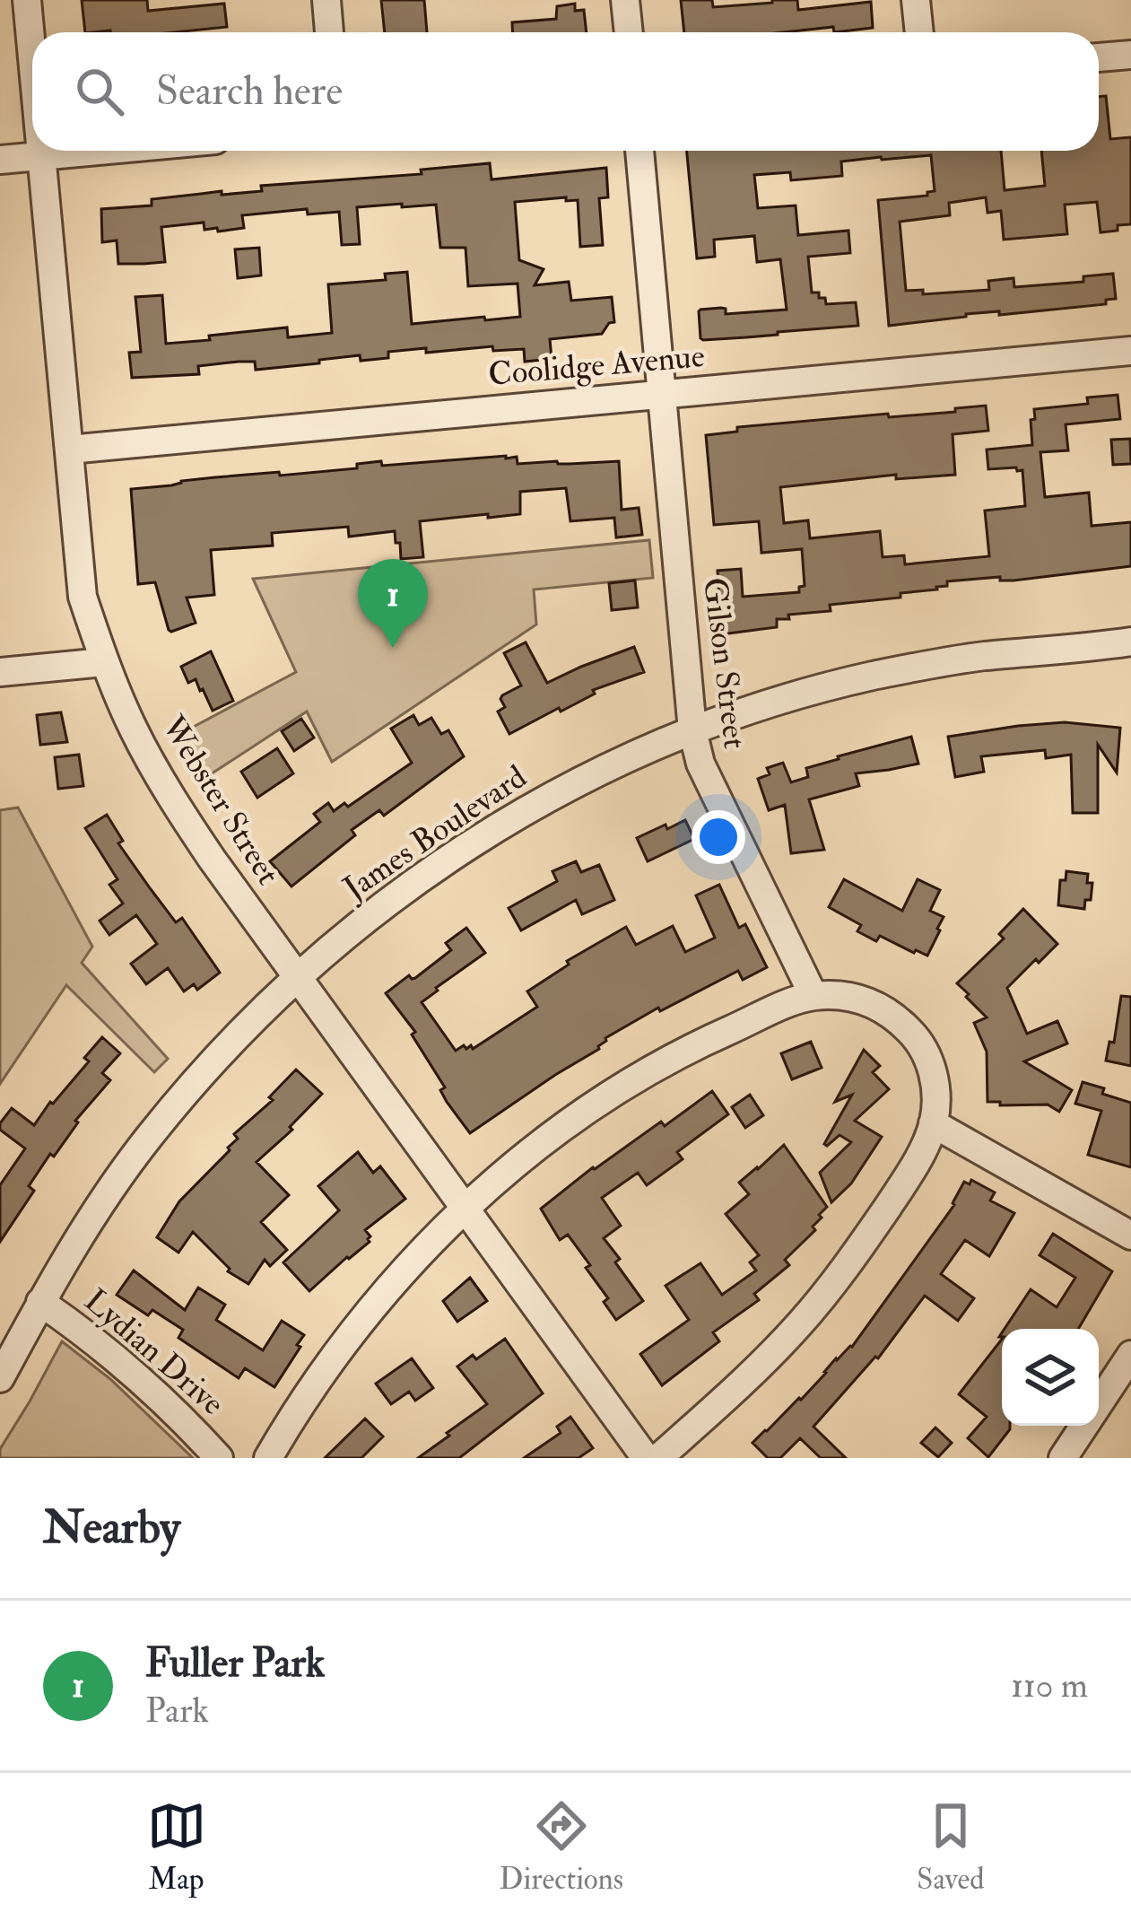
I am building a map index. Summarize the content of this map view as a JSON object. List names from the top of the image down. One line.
{"streets":{"street":["Coolidge Avenue","Gilson Street","Webster Street","James Boulevard","Lydian Drive"]},"crossings":[["Coolidge Avenue","Gilson Street"],["Coolidge Avenue","Webster Street"],["Gilson Street","James Boulevard"],["Webster Street","James Boulevard"],["James Boulevard","Lydian Drive"]],"page":{"search":"Search here","pins":"1","heading":"Nearby","list":[{"mark":"1","name":"Fuller Park","note":"Park","value":"110 m"}],"nav":["Map","Directions","Saved"]}}
